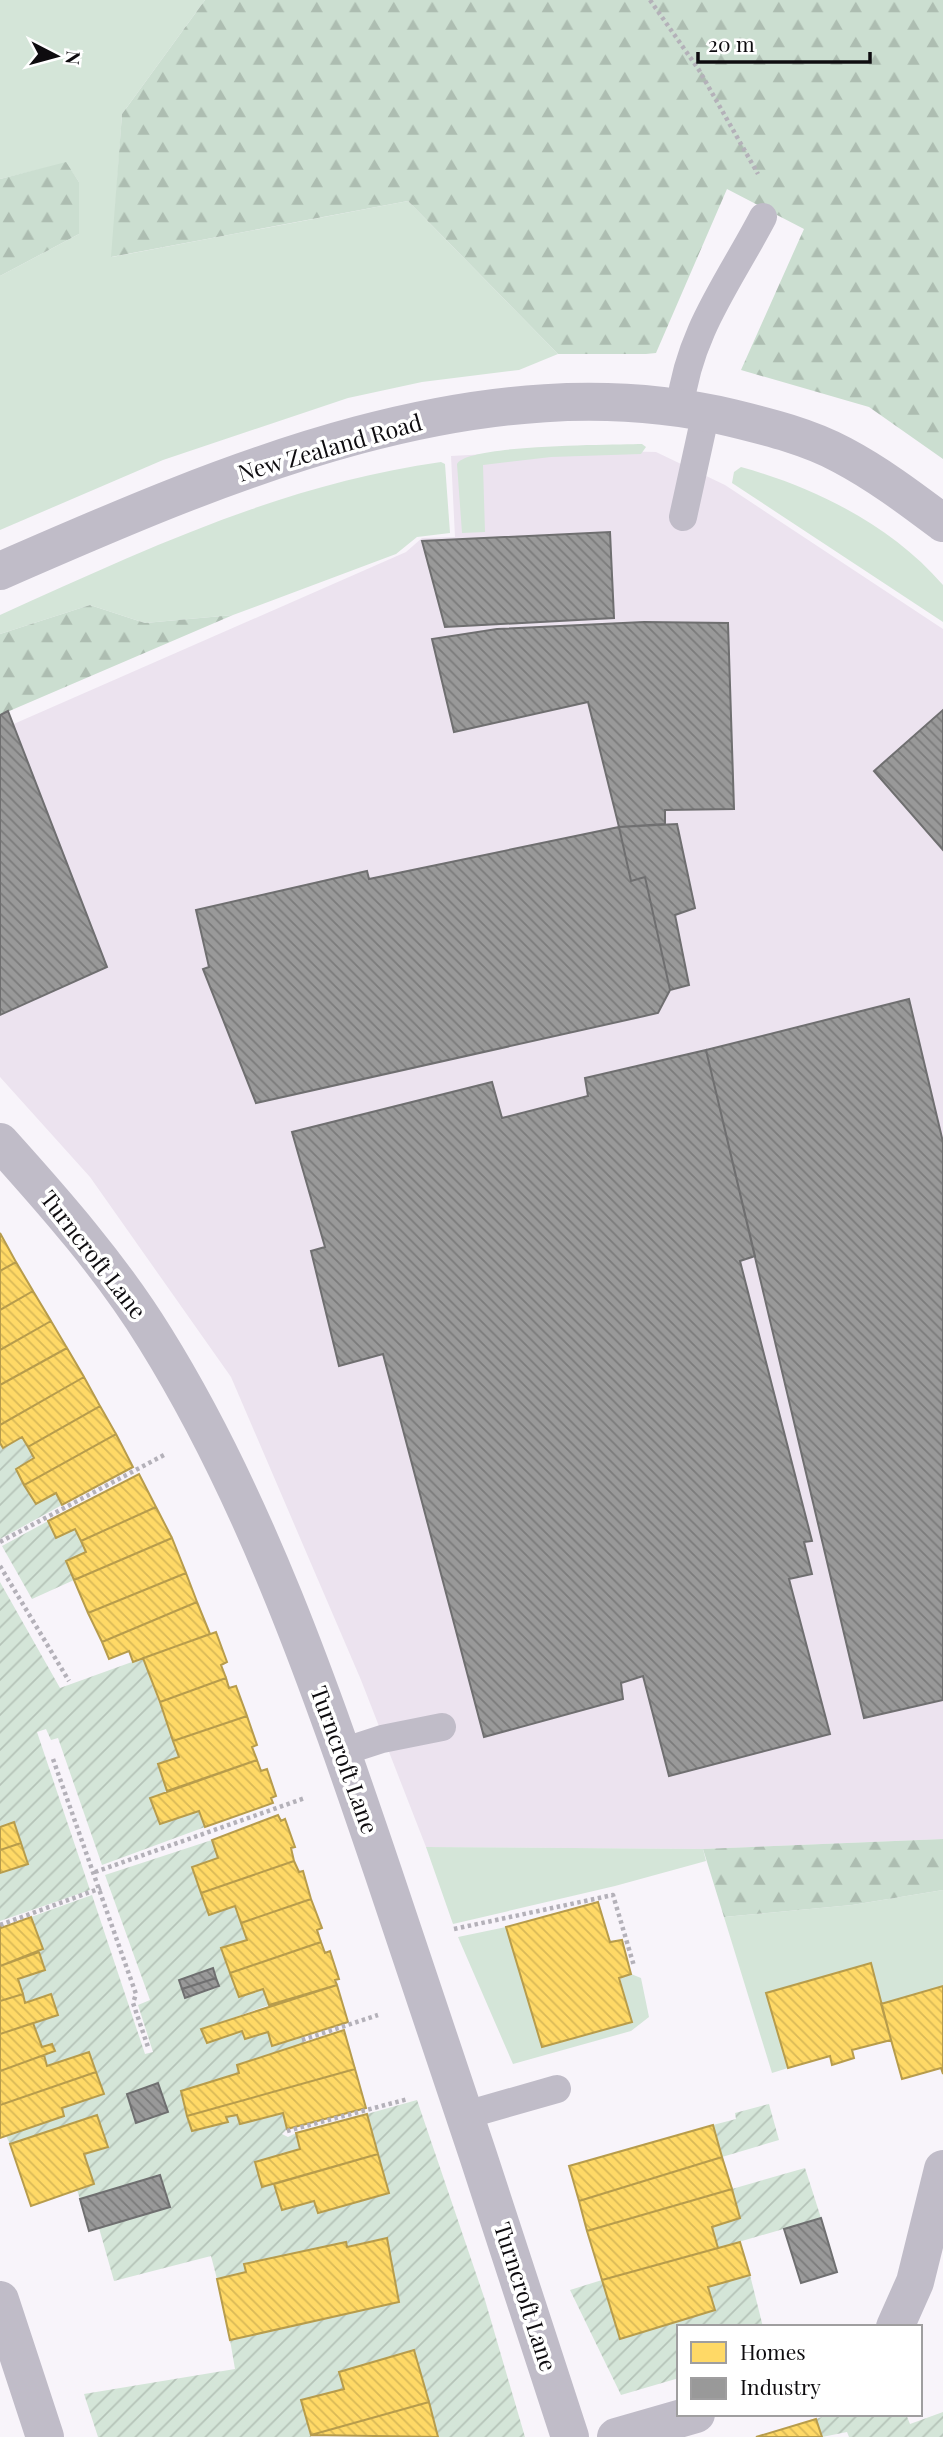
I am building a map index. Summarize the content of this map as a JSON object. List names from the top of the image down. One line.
{"streets":{"street":["New Zealand Road","Turncroft Lane"]},"legend":["Homes","Industry"],"scale_bar":"20 m","north":"right"}
